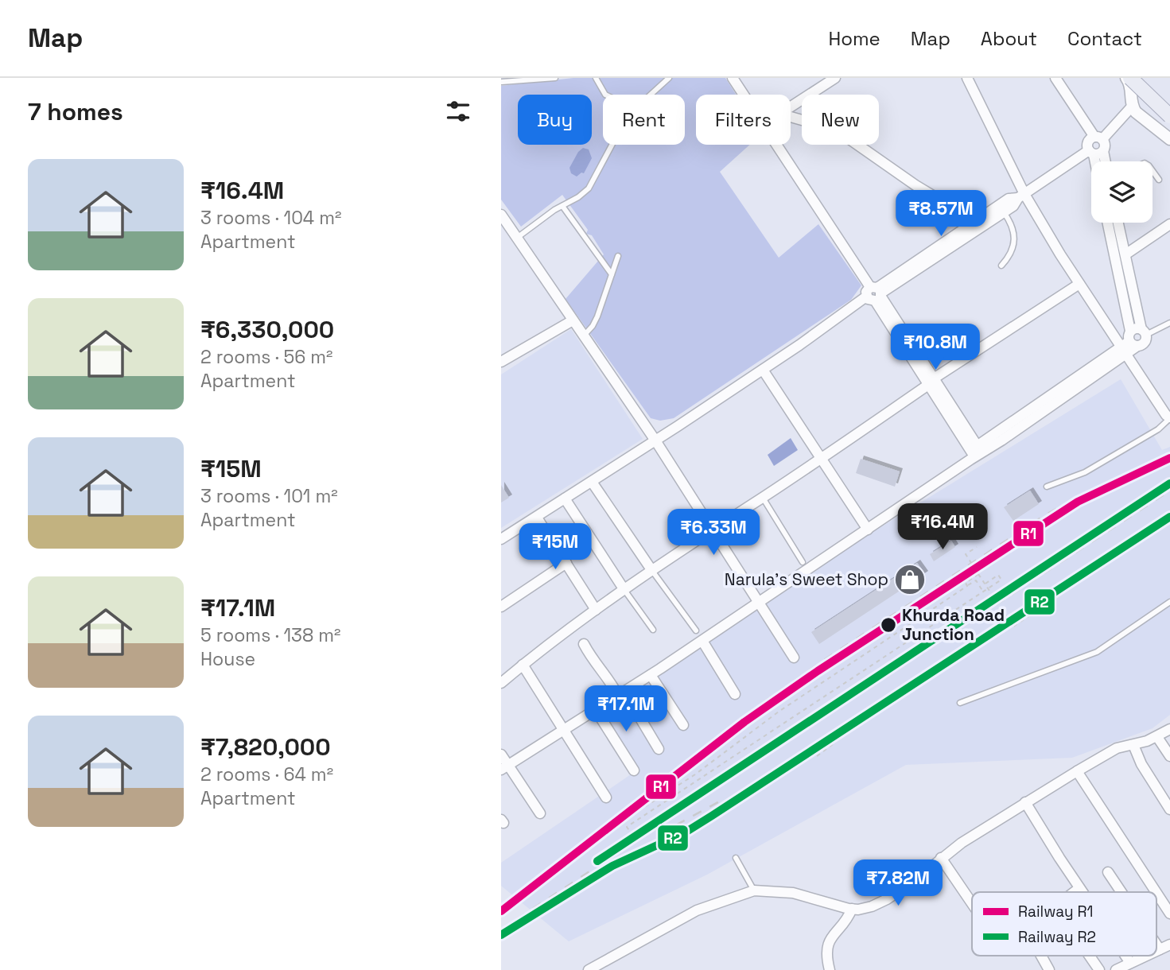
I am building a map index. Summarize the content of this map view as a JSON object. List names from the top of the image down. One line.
{"places":{"shop":["Narula's Sweet Shop"],"other":["Khurda Road Junction"]},"lines":["rail line R1","rail line R2"],"legend":["Railway R1","Railway R2"],"page":{"header":"Map","nav":["Home","Map","About","Contact"],"heading":"7 homes","chip":["Buy","Rent","Filters","New"],"list":[{"name":"₹16.4M","note":"3 rooms · 104 m² · Apartment"},{"name":"₹6,330,000","note":"2 rooms · 56 m² · Apartment"},{"name":"₹15M","note":"3 rooms · 101 m² · Apartment"},{"name":"₹17.1M","note":"5 rooms · 138 m² · House"},{"name":"₹7,820,000","note":"2 rooms · 64 m² · Apartment"}],"price":["₹8.57M","₹10.8M","₹16.4M","₹6.33M","₹15M","₹17.1M","₹7.82M"]}}
